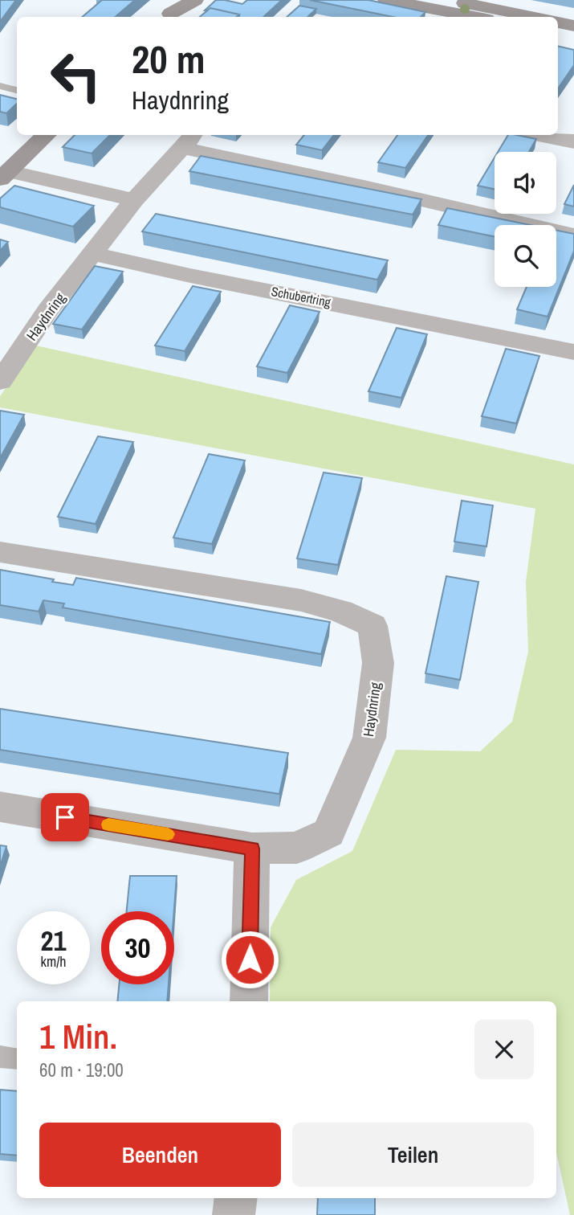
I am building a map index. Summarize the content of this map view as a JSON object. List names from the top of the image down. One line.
{"streets":{"street":["Schubertring","Haydnring"]},"crossings":[["Schubertring","Haydnring"]],"page":{"turn":["20 m","Haydnring"],"speed":"21 km/h","limit":"30","heading":["1 Min.","60 m · 19:00"],"buttons":["Beenden","Teilen"]}}
